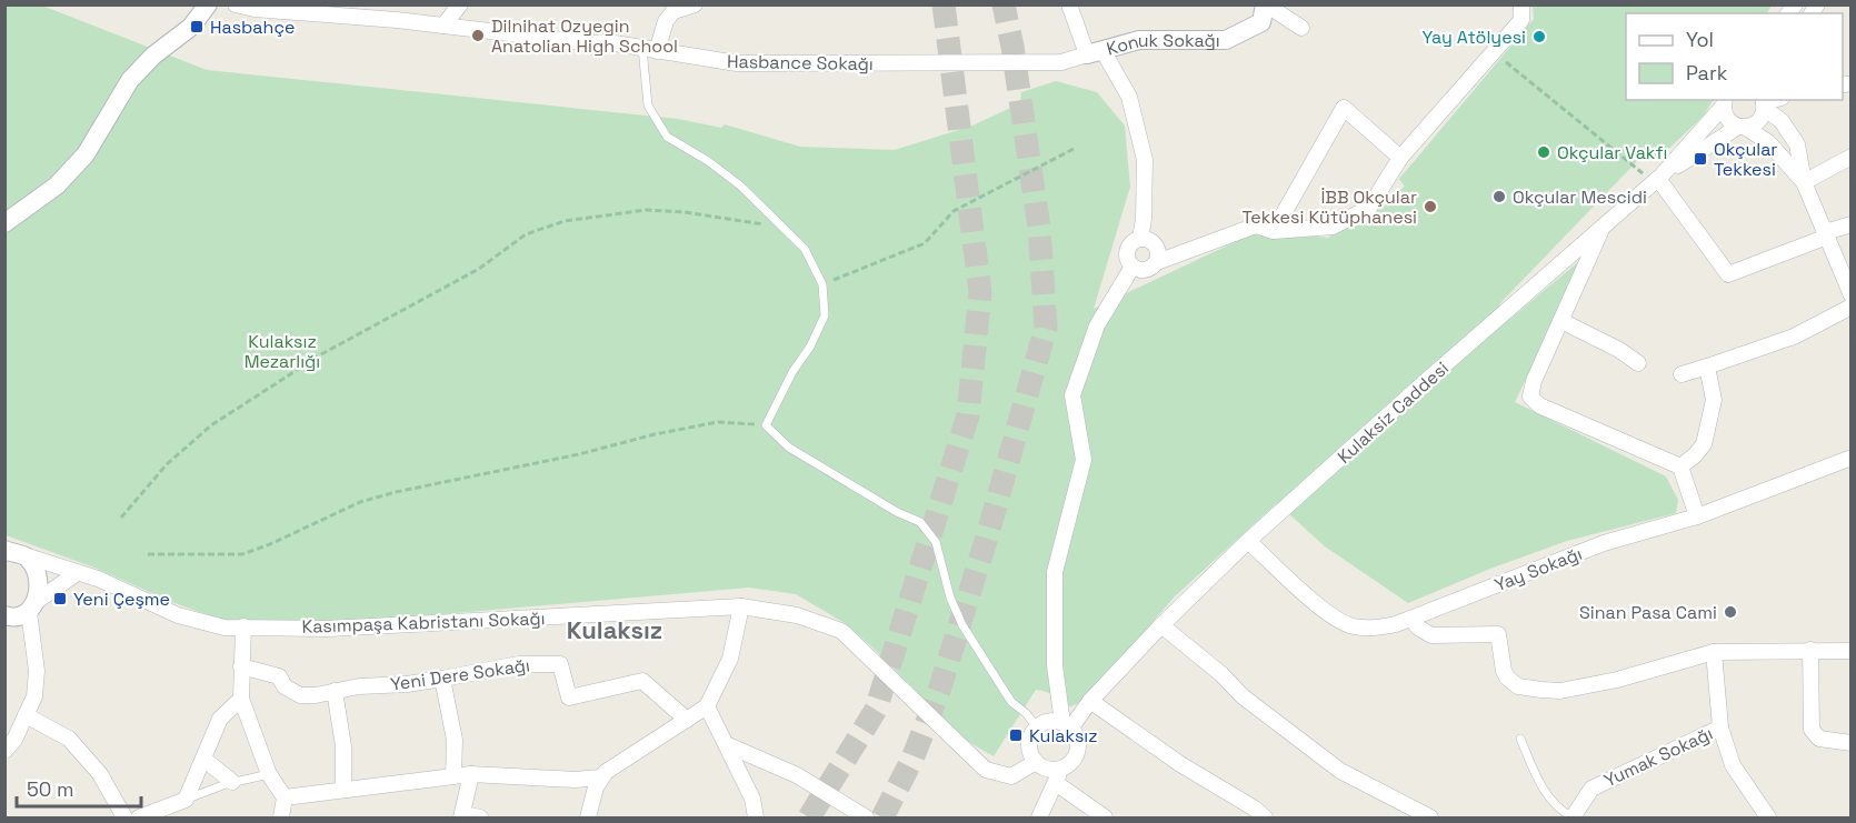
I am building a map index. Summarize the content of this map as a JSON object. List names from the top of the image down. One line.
{"streets":{"street":["Konuk Sokağı","Hasbance Sokağı","Kulaksiz Caddesi","Yay Sokağı","Kasımpaşa Kabristanı Sokağı","Yeni Dere Sokağı","Yumak Sokağı"]},"crossings":[["Konuk Sokağı","Hasbance Sokağı"],["Kulaksiz Caddesi","Yay Sokağı"],["Kulaksiz Caddesi","Kasımpaşa Kabristanı Sokağı"]],"districts":["Kulaksız"],"parks":["Kulaksız Mezarlığı"],"places":{"transit":["Hasbahçe","Okçular Tekkesi","Yeni Çeşme","Kulaksız"],"other":["Dilnihat Ozyegin Anatolian High School","Yay Atölyesi","Okçular Vakfı","Okçular Mescidi","İBB Okçular Tekkesi Kütüphanesi","Sinan Pasa Cami"]},"legend":["Yol","Park"],"scale_bar":"50 m"}
